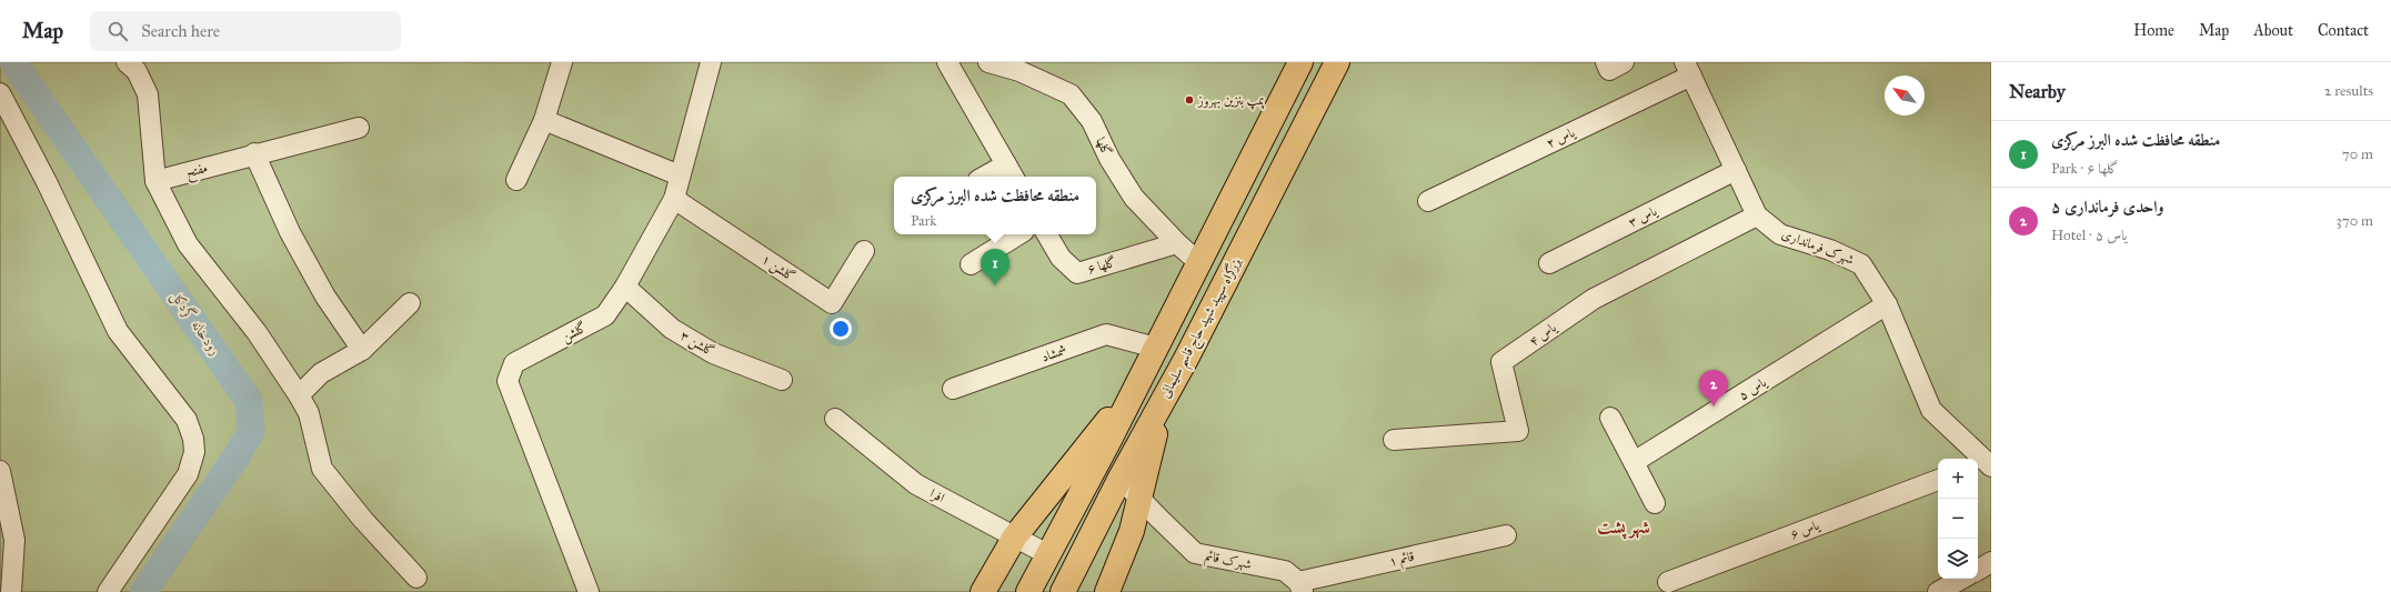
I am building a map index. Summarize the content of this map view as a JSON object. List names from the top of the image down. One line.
{"streets":{"highway":["بزرگراه سپهبد شهید حاج قاسم سلیمانی"],"street":["یاس ۲","گلها","مفتح","یاس ۳","شهرک فرمانداری","گلها ۶","گلشن ۱","گلشن","یاس ۴","گلشن ۳","شمشاد","یاس ۵","افرا","یاس ۶","قائم ۱","شهرک قائم"]},"crossings":[["یاس ۲","شهرک فرمانداری"],["گلها","گلها ۶"],["یاس ۳","شهرک فرمانداری"],["شهرک فرمانداری","یاس ۴"],["شهرک فرمانداری","یاس ۵"],["گلشن ۱","گلشن"],["بزرگراه سپهبد شهید حاج قاسم سلیمانی","شهرک قائم"],["گلشن","گلشن ۳"],["قائم ۱","شهرک قائم"]],"districts":["شهر پشت"],"water":["رودخانه گردکل"],"places":["پمپ بنزین بهروز"],"north":"top left","page":{"header":"Map","search":"Search here","nav":["Home","Map","About","Contact"],"heading":["Nearby","2 results"],"list":[{"mark":"1","name":"منطقه محافظت شده البرز مرکزی","note":"Park · گلها ۶","value":"70 m"},{"mark":"2","name":"۵ واحدی فرمانداری","note":"Hotel · یاس ۵","value":"370 m"}],"popup":["منطقه محافظت شده البرز مرکزی","Park"],"pins":["1","2"],"map_buttons":["+","−"]}}
